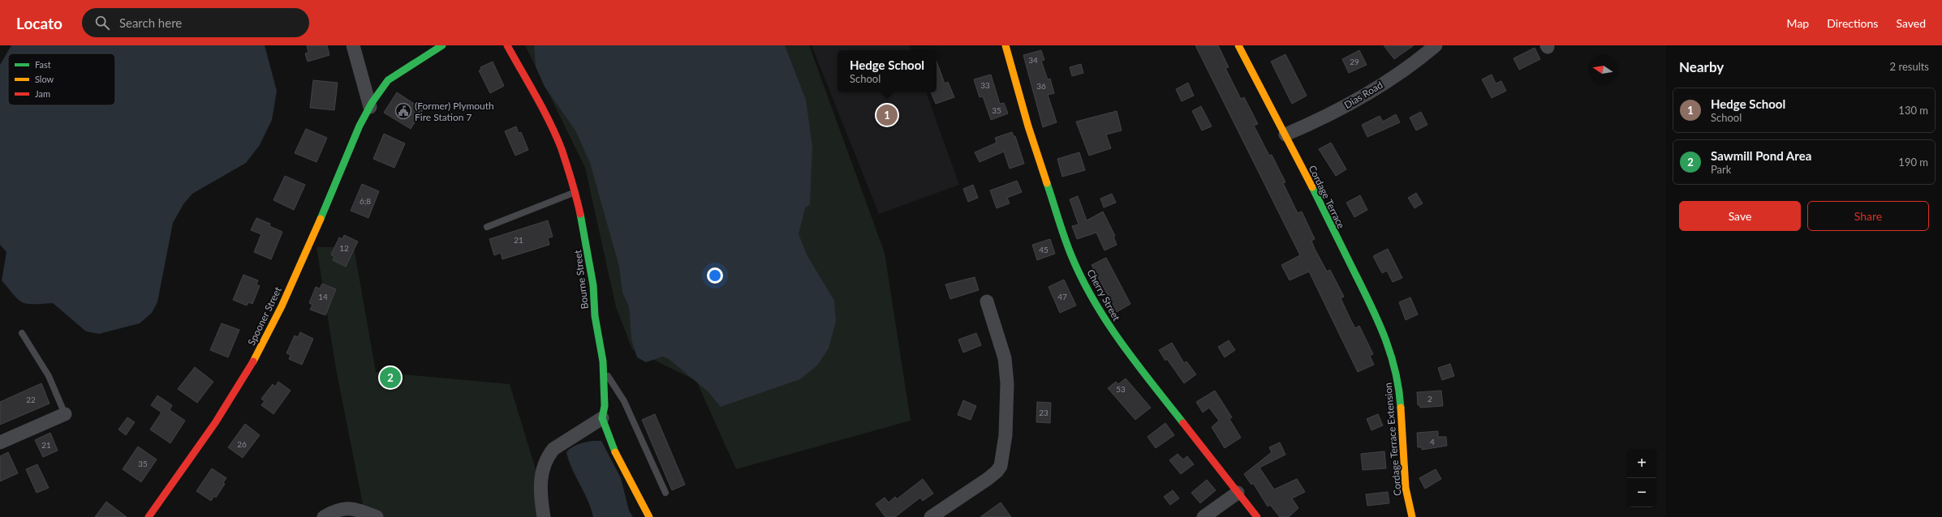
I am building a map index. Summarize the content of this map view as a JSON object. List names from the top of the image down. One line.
{"streets":{"street":["Dias Road","Cordage Terrace","Bourne Street","Cherry Street","Spooner Street","Cordage Terrace Extension"]},"crossings":[["Dias Road","Cordage Terrace"],["Cordage Terrace","Cordage Terrace Extension"]],"places":{"public building":["(Former) Plymouth Fire Station 7"]},"house_numbers":["34","29","33","36","35","6;8","21","12","45","14","47","53","2","22","23","4","26","21","35"],"legend":["Fast","Slow","Jam"],"north":"left","page":{"header":"Locato","search":"Search here","nav":["Map","Directions","Saved"],"heading":["Nearby","2 results"],"popup":["Hedge School","School"],"list":[{"mark":"1","name":"Hedge School","note":"School","value":"130 m"},{"mark":"2","name":"Sawmill Pond Area","note":"Park","value":"190 m"}],"pins":["1","2"],"buttons":["Save","Share"],"map_buttons":["+","−"]}}
